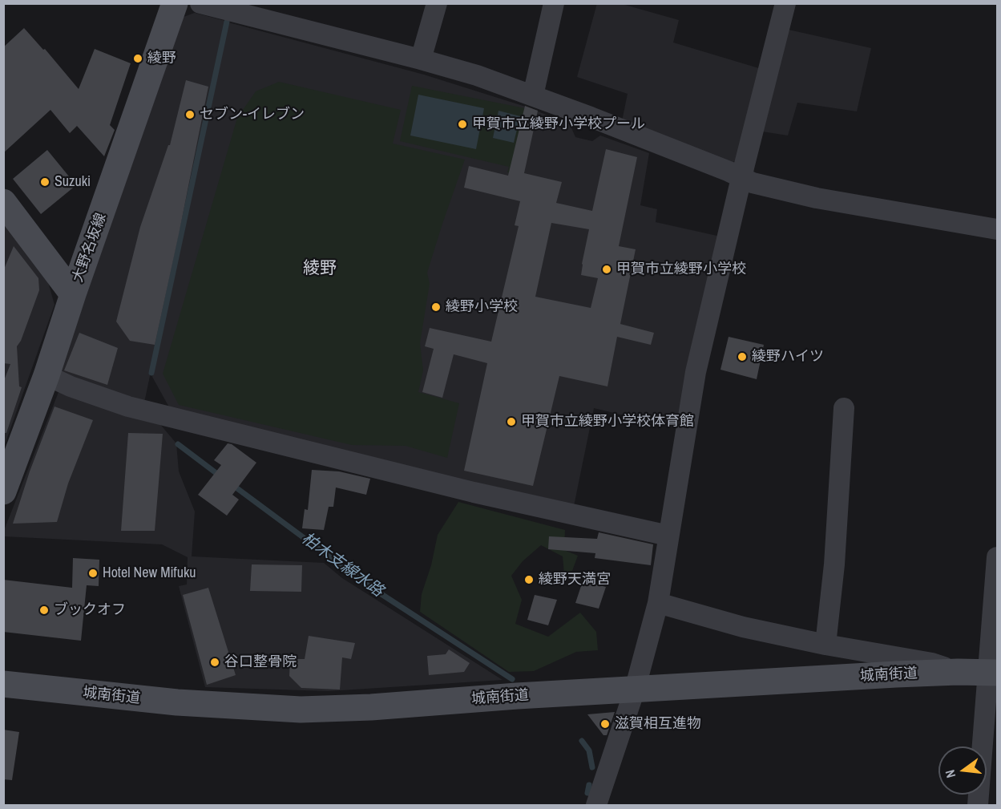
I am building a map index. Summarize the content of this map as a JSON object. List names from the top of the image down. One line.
{"streets":{"street":["大野名坂線","城南街道"]},"districts":["綾野"],"water":["柏木支線水路"],"places":["綾野","セブン-イレブン","甲賀市立綾野小学校プール","Suzuki","甲賀市立綾野小学校","綾野小学校","綾野ハイツ","甲賀市立綾野小学校体育館","Hotel New Mifuku","綾野天満宮","ブックオフ","谷口整骨院","滋賀相互進物"],"north":"left"}
